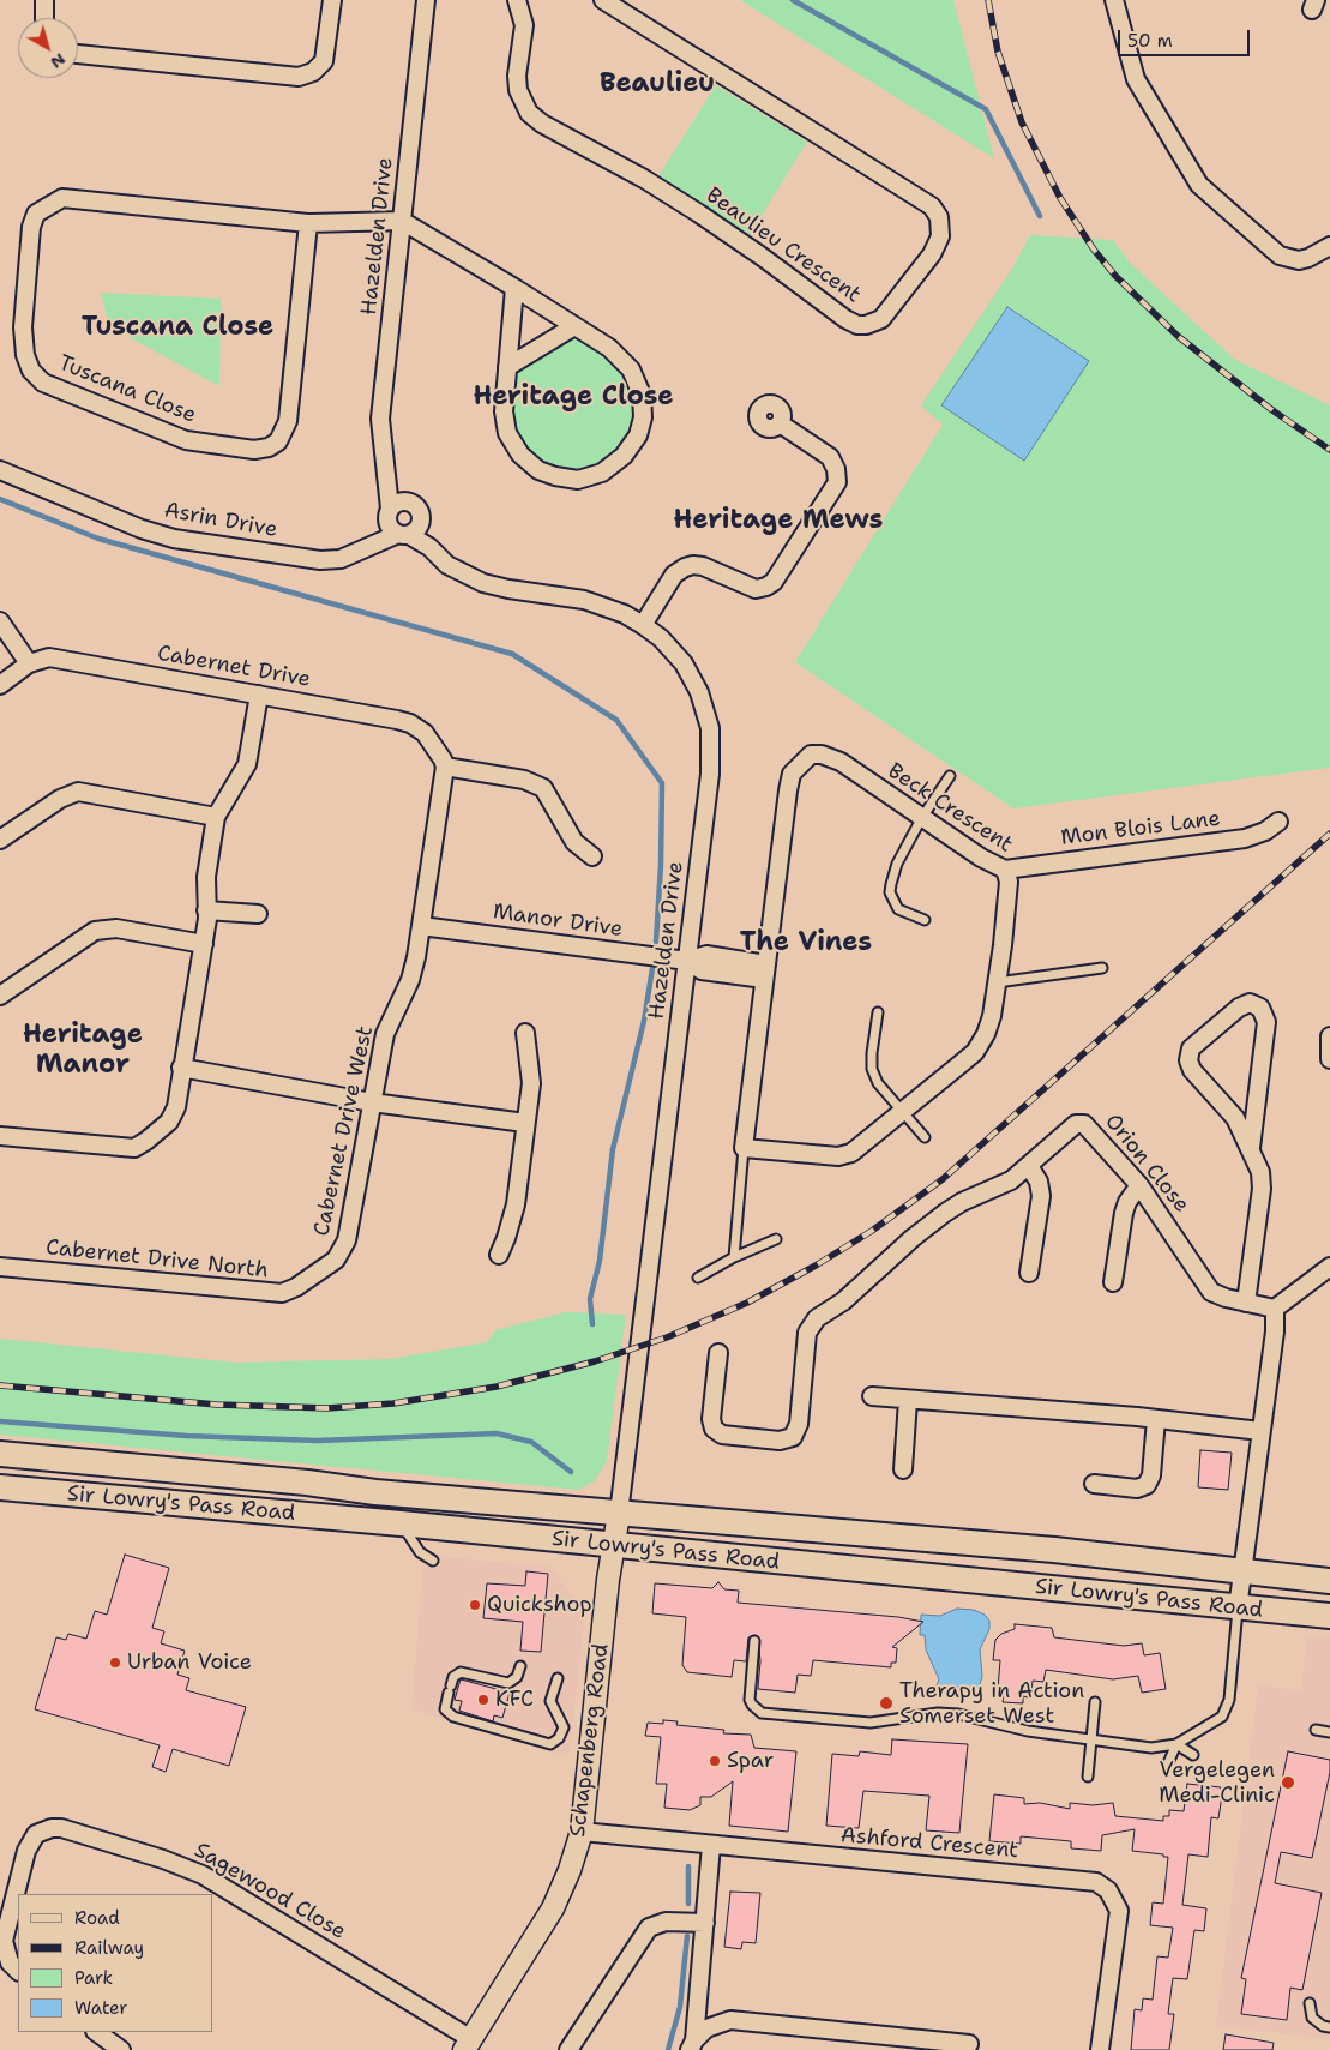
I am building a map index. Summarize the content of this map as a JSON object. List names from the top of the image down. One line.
{"streets":{"main road":["Sir Lowry's Pass Road"],"street":["Hazelden Drive","Beaulieu Crescent","Tuscana Close","Asrin Drive","Cabernet Drive","Beck Crescent","Mon Blois Lane","Manor Drive","Cabernet Drive West","Orion Close","Cabernet Drive North","Schapenberg Road","Ashford Crescent","Sagewood Close"]},"crossings":[["Hazelden Drive","Tuscana Close"],["Hazelden Drive","Asrin Drive"],["Hazelden Drive","Manor Drive"],["Hazelden Drive","Sir Lowry's Pass Road"],["Hazelden Drive","Schapenberg Road"],["Cabernet Drive","Cabernet Drive West"],["Beck Crescent","Mon Blois Lane"],["Manor Drive","Cabernet Drive West"],["Cabernet Drive West","Cabernet Drive North"],["Sir Lowry's Pass Road","Schapenberg Road"],["Schapenberg Road","Ashford Crescent"],["Schapenberg Road","Sagewood Close"]],"districts":["Beaulieu","Tuscana Close","Heritage Close","Heritage Mews","The Vines","Heritage Manor"],"places":["Quickshop","Urban Voice","KFC","Therapy in Action Somerset West","Spar","Vergelegen Medi-Clinic"],"legend":["Road","Railway","Park","Water"],"scale_bar":"50 m","north":"bottom right"}
